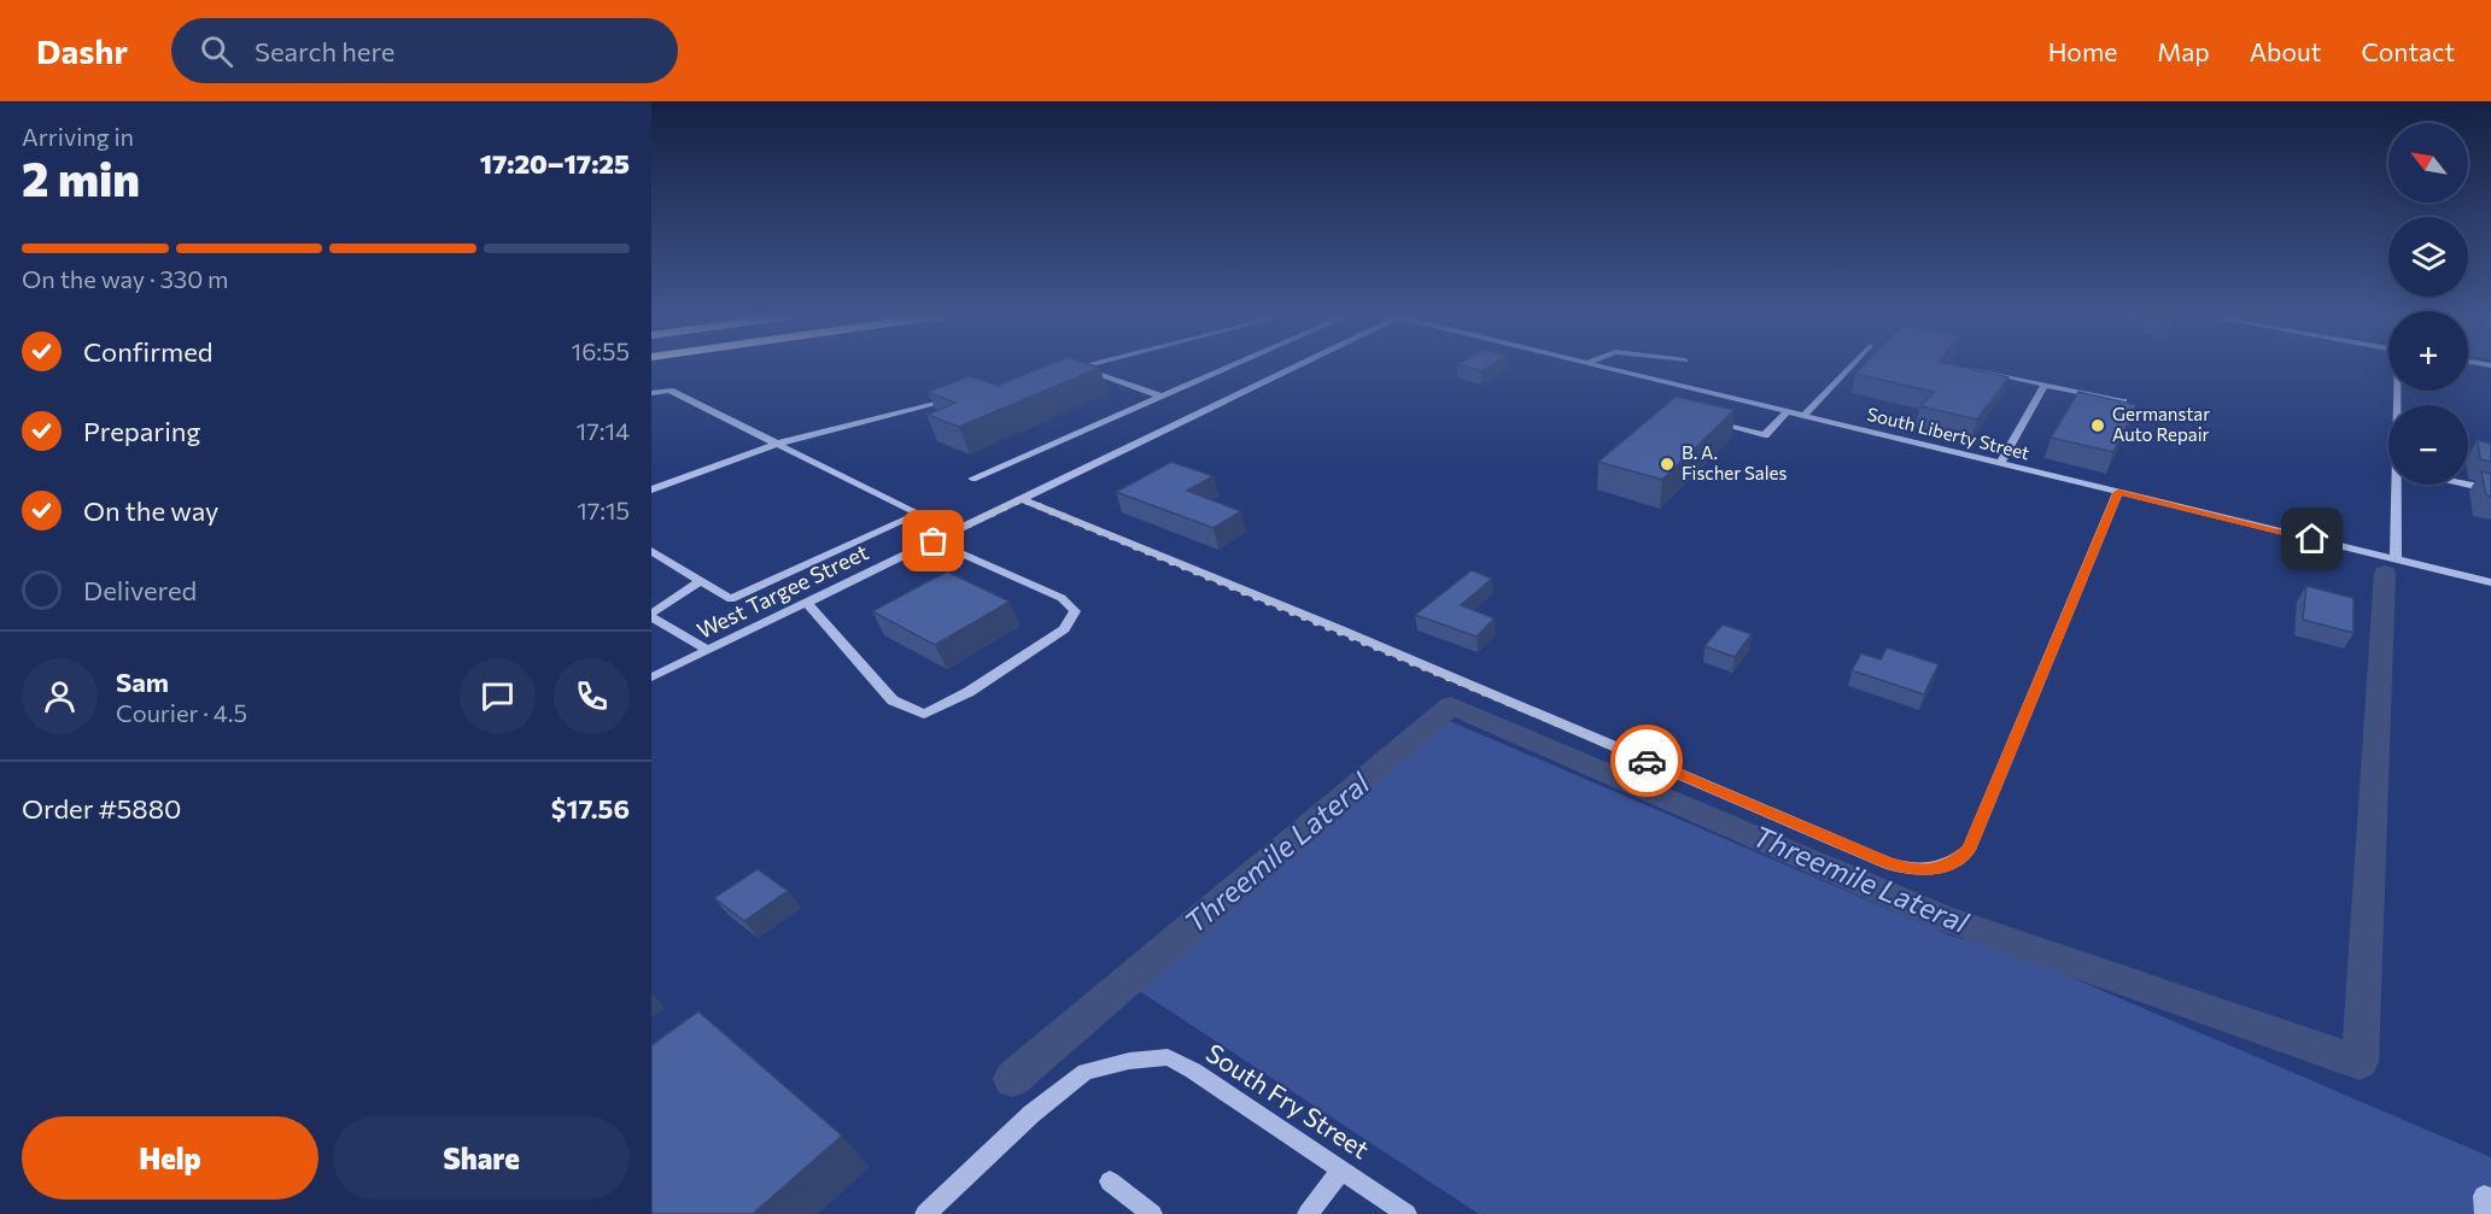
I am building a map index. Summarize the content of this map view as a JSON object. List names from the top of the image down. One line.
{"streets":{"street":["South Liberty Street","West Targee Street","South Fry Street"]},"water":["Threemile Lateral"],"places":["Germanstar Auto Repair","B. A. Fischer Sales"],"north":"top left","page":{"header":"Dashr","search":"Search here","nav":["Home","Map","About","Contact"],"heading":["2 min","Arriving in","17:20–17:25"],"panel":["Sam","Courier · 4.5","Order #5880","$17.56"],"map_buttons":["+","−"],"bar":"On the way · 330 m","list":[["Confirmed","16:55"],["Preparing","17:14"],["On the way","17:15"],"Delivered"],"buttons":["Help","Share"]}}
